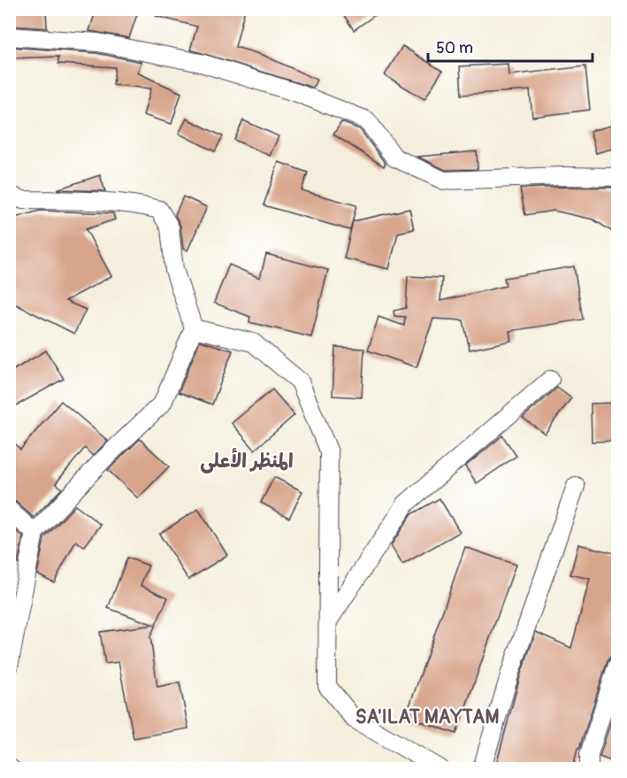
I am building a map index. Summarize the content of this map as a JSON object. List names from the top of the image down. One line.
{"districts":["المنظر الأعلى","SA'ILAT MAYTAM"],"scale_bar":"50 m"}
